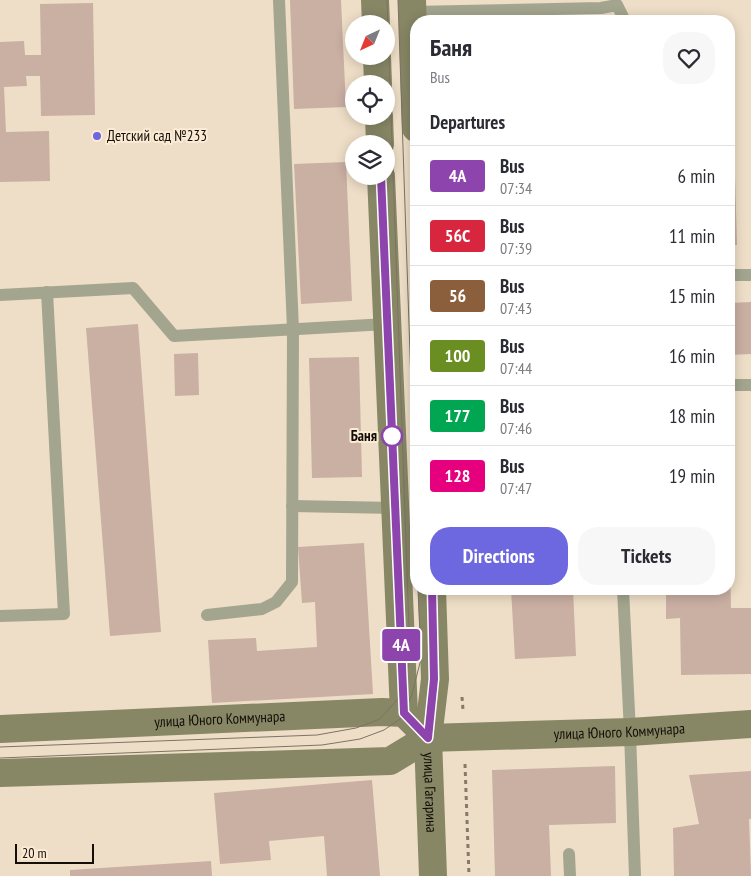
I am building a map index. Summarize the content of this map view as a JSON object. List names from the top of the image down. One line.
{"streets":{"street":["улица Юного Коммунара","улица Гагарина"]},"crossings":[["улица Юного Коммунара","улица Гагарина"]],"places":["Детский сад №233","Баня"],"lines":["bus line 4А"],"scale_bar":"20 m","north":"bottom left","page":{"on_map":"4А","heading":[["Баня","Bus"],"Departures"],"list":[{"mark":"4А","name":"Bus","note":"07:34","value":"6 min"},{"mark":"56С","name":"Bus","note":"07:39","value":"11 min"},{"mark":"56","name":"Bus","note":"07:43","value":"15 min"},{"mark":"100","name":"Bus","note":"07:44","value":"16 min"},{"mark":"177","name":"Bus","note":"07:46","value":"18 min"},{"mark":"128","name":"Bus","note":"07:47","value":"19 min"}],"buttons":["Directions","Tickets"],"scale":"20 m"}}
